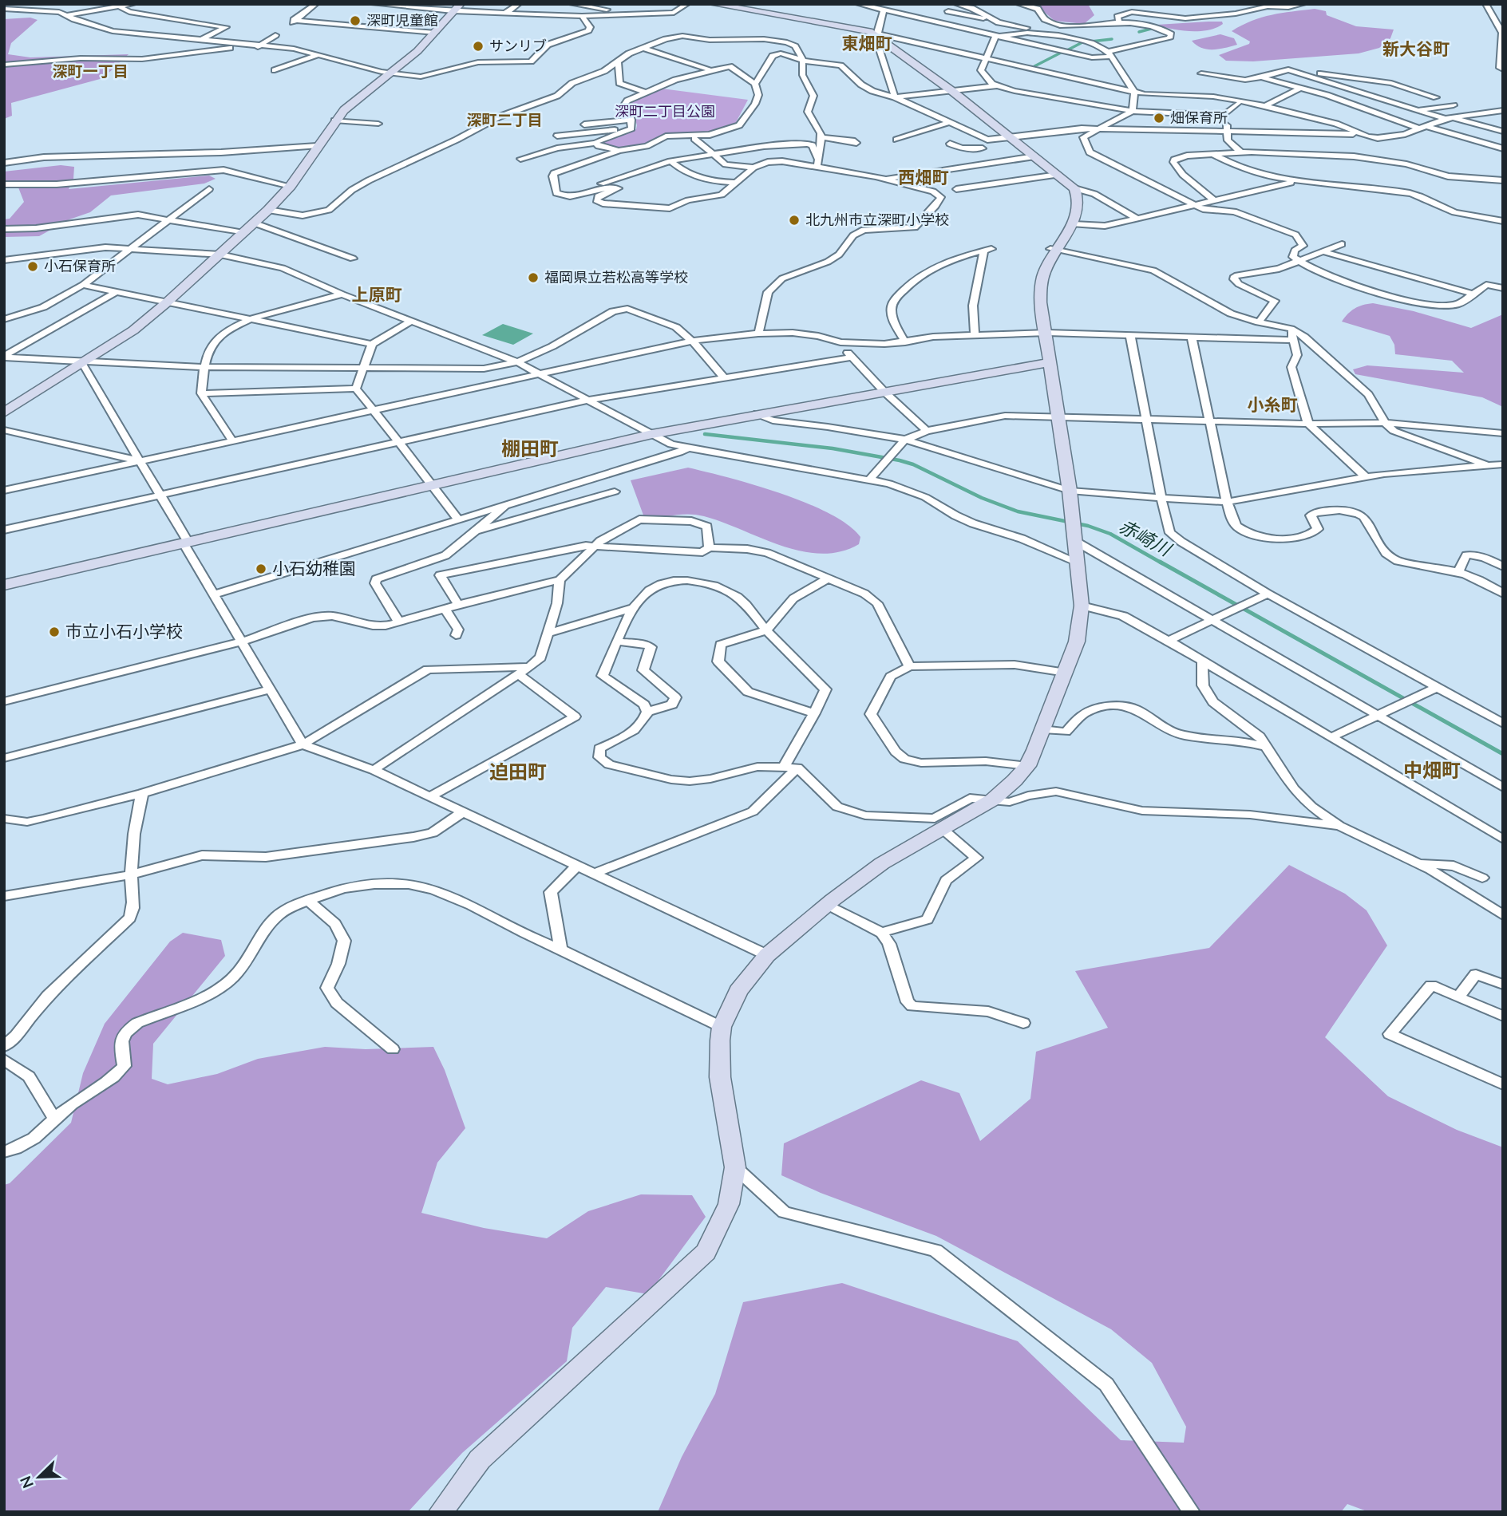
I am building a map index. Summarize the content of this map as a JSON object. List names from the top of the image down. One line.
{"districts":["東畑町","新大谷町","深町一丁目","深町二丁目","西畑町","上原町","小糸町","棚田町","中畑町","迫田町"],"water":["赤崎川"],"parks":["深町二丁目公園"],"places":["深町児童館","サンリブ","畑保育所","北九州市立深町小学校","小石保育所","福岡県立若松高等学校","小石幼稚園","市立小石小学校"],"north":"bottom left"}
